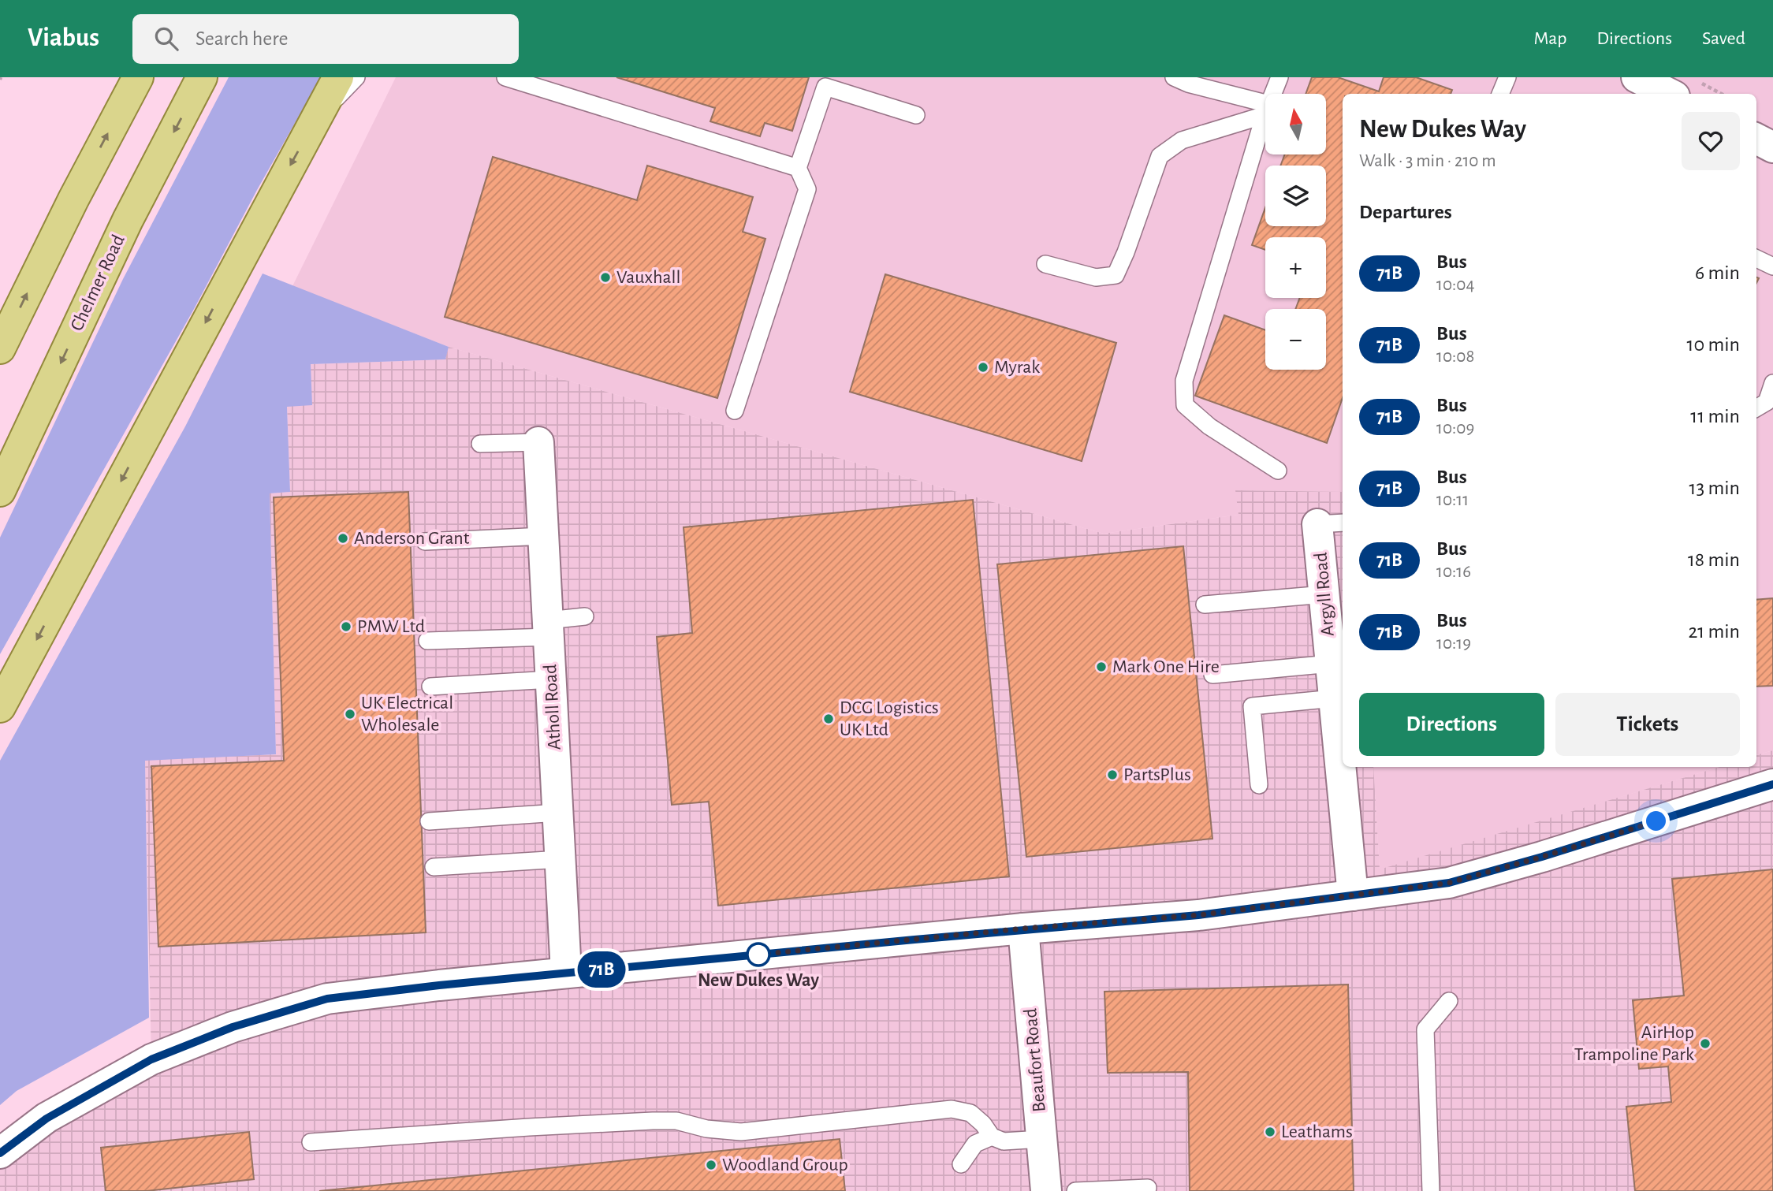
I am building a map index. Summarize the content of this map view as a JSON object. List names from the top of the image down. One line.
{"streets":{"main road":["Chelmer Road"],"street":["Argyll Road","Atholl Road","Beaufort Road"]},"places":["Vauxhall","Myrak","Anderson Grant","PMW Ltd","Mark One Hire","UK Electrical Wholesale","DCG Logistics UK Ltd","PartsPlus","New Dukes Way","AirHop Trampoline Park","Leathams","Woodland Group"],"lines":["bus line 71B"],"north":"top","page":{"header":"Viabus","search":"Search here","nav":["Map","Directions","Saved"],"on_map":"71B","map_buttons":["+","−"],"heading":[["New Dukes Way","Walk · 3 min · 210 m"],"Departures"],"list":[{"mark":"71B","name":"Bus","note":"10:04","value":"6 min"},{"mark":"71B","name":"Bus","note":"10:08","value":"10 min"},{"mark":"71B","name":"Bus","note":"10:09","value":"11 min"},{"mark":"71B","name":"Bus","note":"10:11","value":"13 min"},{"mark":"71B","name":"Bus","note":"10:16","value":"18 min"},{"mark":"71B","name":"Bus","note":"10:19","value":"21 min"}],"buttons":["Directions","Tickets"]}}
